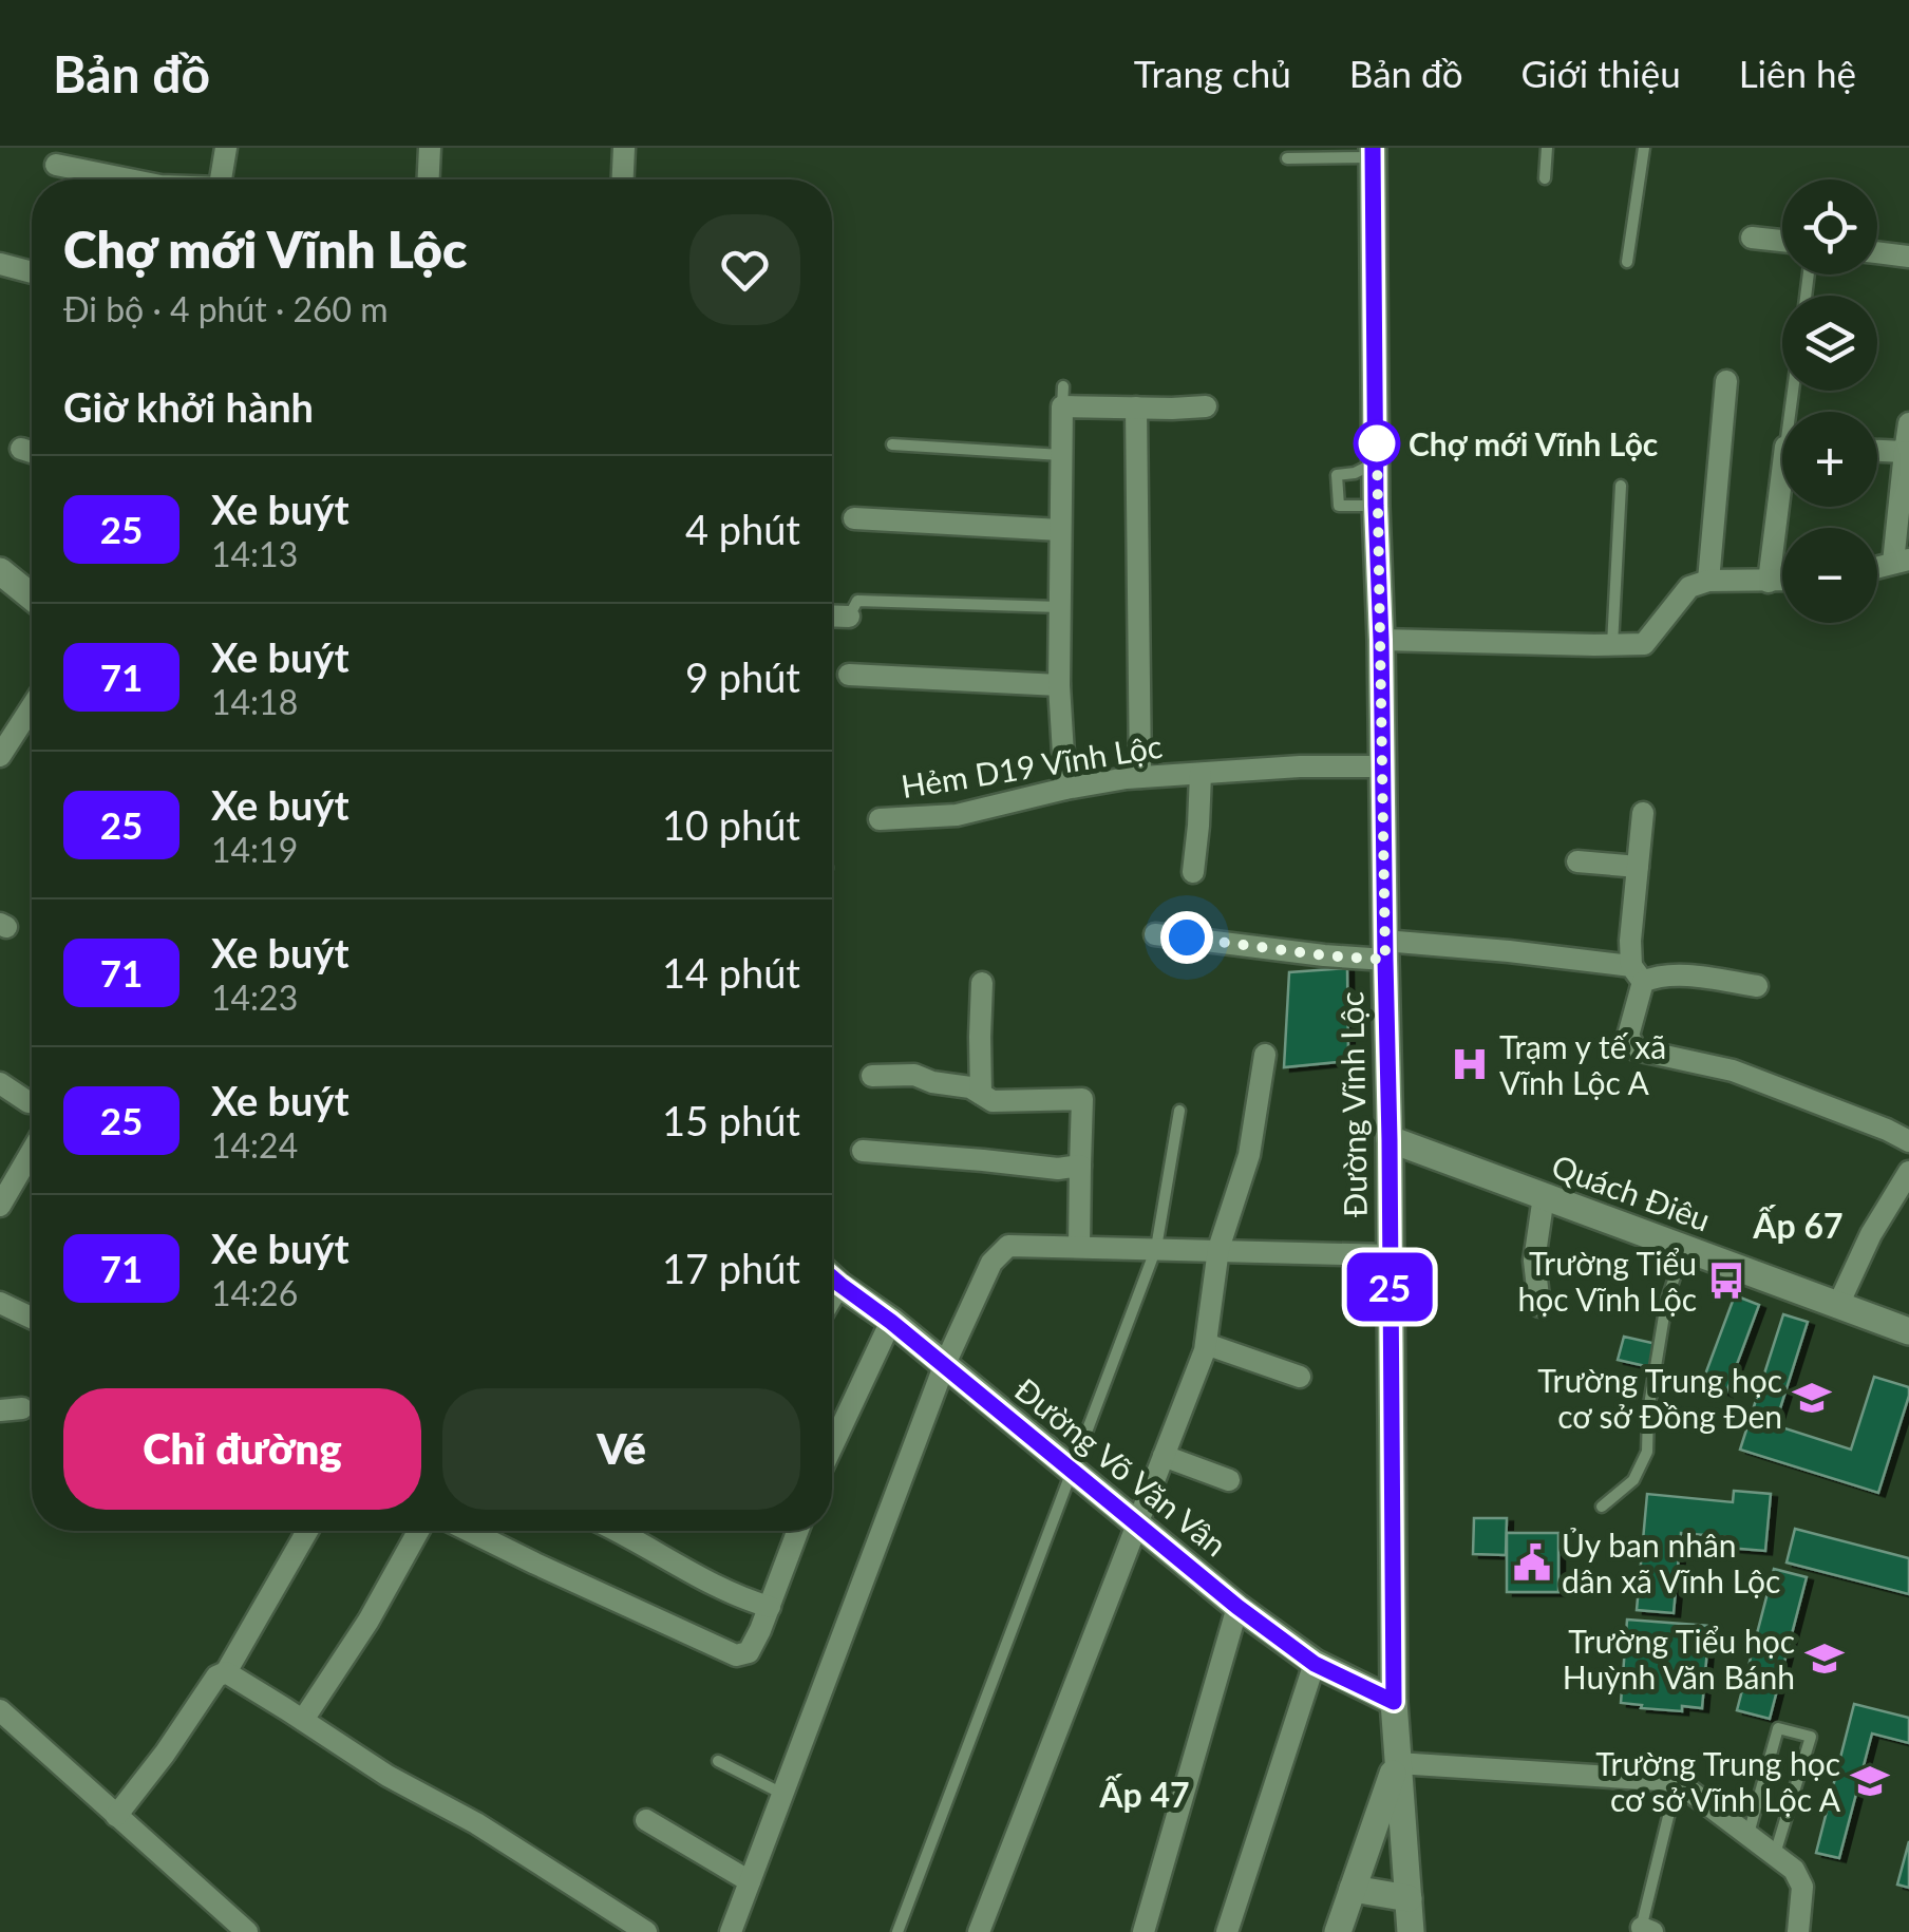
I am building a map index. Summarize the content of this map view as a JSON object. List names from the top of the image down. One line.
{"streets":{"main road":["Đường Vĩnh Lộc","Quách Điêu","Đường Võ Văn Vân"],"street":["Hẻm D19 Vĩnh Lộc"]},"crossings":[["Hẻm D19 Vĩnh Lộc","Đường Vĩnh Lộc"],["Đường Vĩnh Lộc","Quách Điêu"],["Đường Vĩnh Lộc","Đường Võ Văn Vân"]],"districts":["Ấp 67","Ấp 47"],"places":{"other":["Chợ mới Vĩnh Lộc"],"hospital":["Trạm y tế xã Vĩnh Lộc A"],"bus stop":["Trường Tiểu học Vĩnh Lộc"],"school or university":["Trường Trung học cơ sở Đồng Đen","Trường Tiểu học Huỳnh Văn Bánh","Trường Trung học cơ sở Vĩnh Lộc A"],"public building":["Ủy ban nhân dân xã Vĩnh Lộc"]},"lines":["bus line 25"],"page":{"header":"Bản đồ","nav":["Trang chủ","Bản đồ","Giới thiệu","Liên hệ"],"on_map":"25","map_buttons":["+","−"],"heading":[["Chợ mới Vĩnh Lộc","Đi bộ · 4 phút · 260 m"],"Giờ khởi hành"],"list":[{"mark":"25","name":"Xe buýt","note":"14:13","value":"4 phút"},{"mark":"71","name":"Xe buýt","note":"14:18","value":"9 phút"},{"mark":"25","name":"Xe buýt","note":"14:19","value":"10 phút"},{"mark":"71","name":"Xe buýt","note":"14:23","value":"14 phút"},{"mark":"25","name":"Xe buýt","note":"14:24","value":"15 phút"},{"mark":"71","name":"Xe buýt","note":"14:26","value":"17 phút"}],"buttons":["Chỉ đường","Vé"]}}
